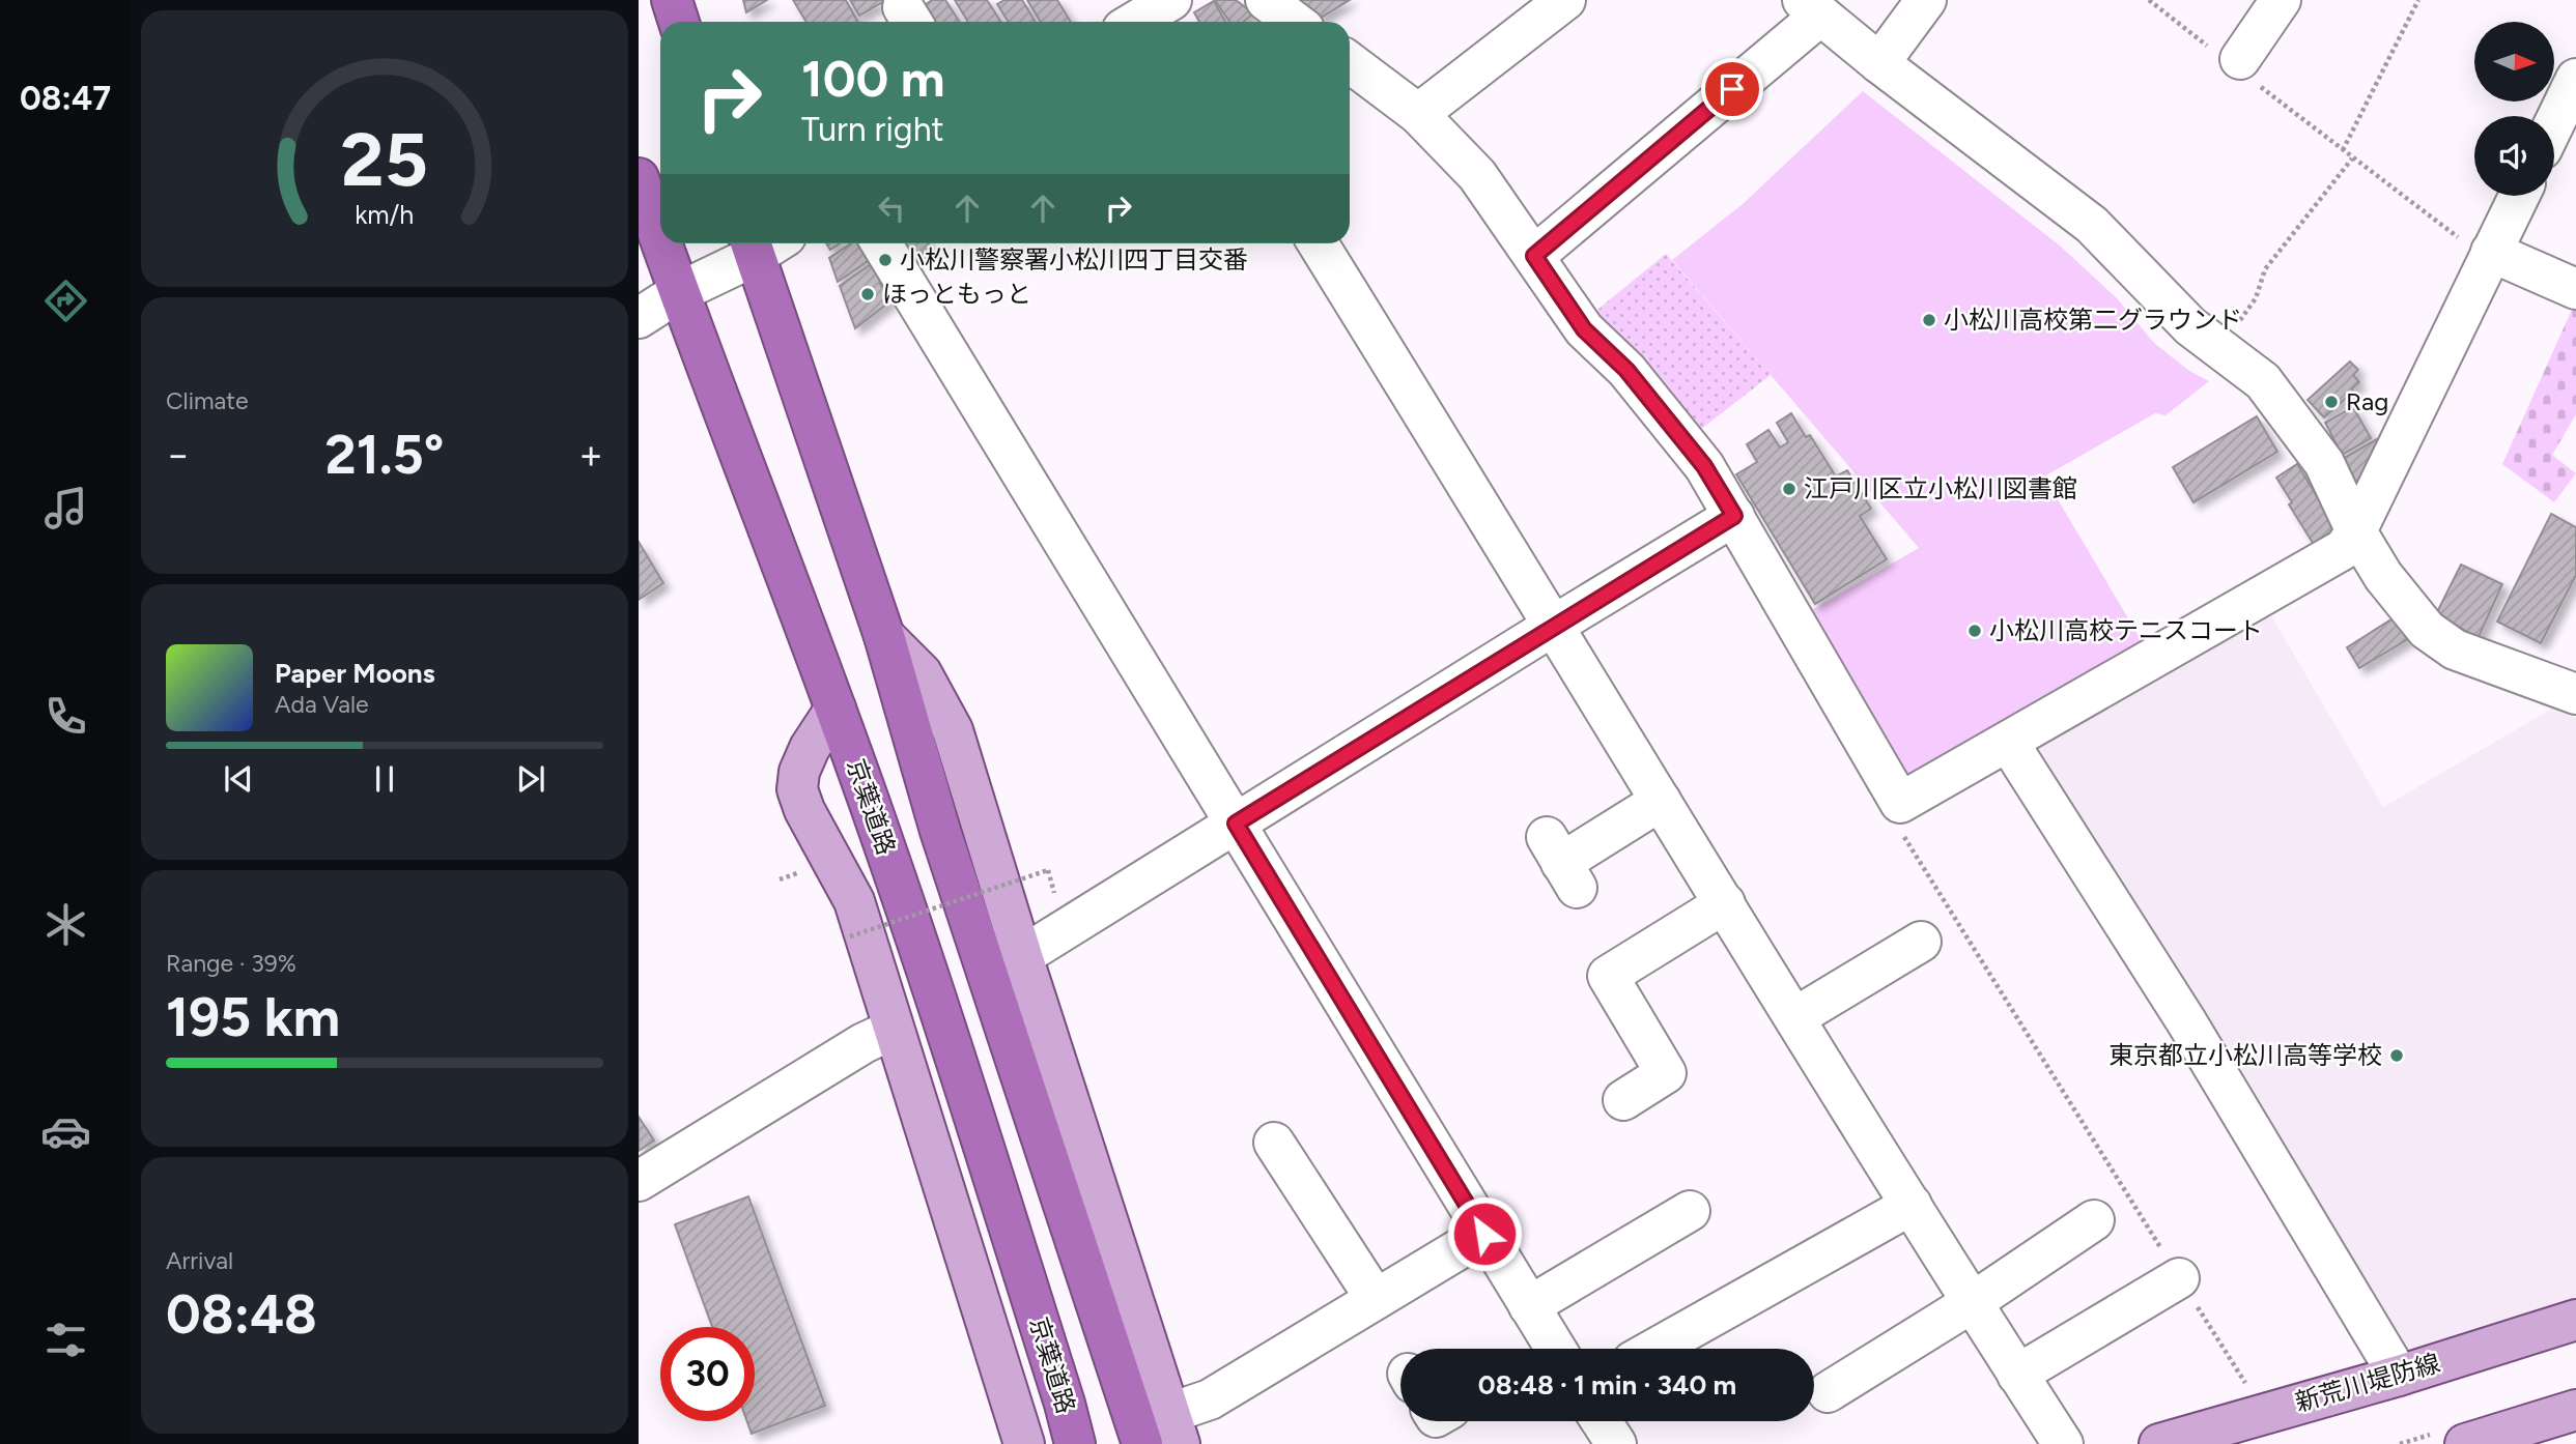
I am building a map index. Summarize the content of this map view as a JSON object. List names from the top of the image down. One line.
{"streets":{"highway":["京葉道路"],"main road":["新荒川堤防線"]},"places":["小松川警察署小松川四丁目交番","ほっともっと","小松川高校第二グラウンド","Rag","江戸川区立小松川図書館","小松川高校テニスコート","東京都立小松川高等学校"],"north":"right","page":{"tabs":"08:47","turn":["100 m","Turn right"],"tile":["Climate",["Range · 39%","195 km"],["Arrival","08:48"]],"heat":["−","21.5°","+"],"song":["Paper Moons","Ada Vale"],"limit":"30","trip":"08:48 · 1 min · 340 m","gauge":["25","km/h"]}}
